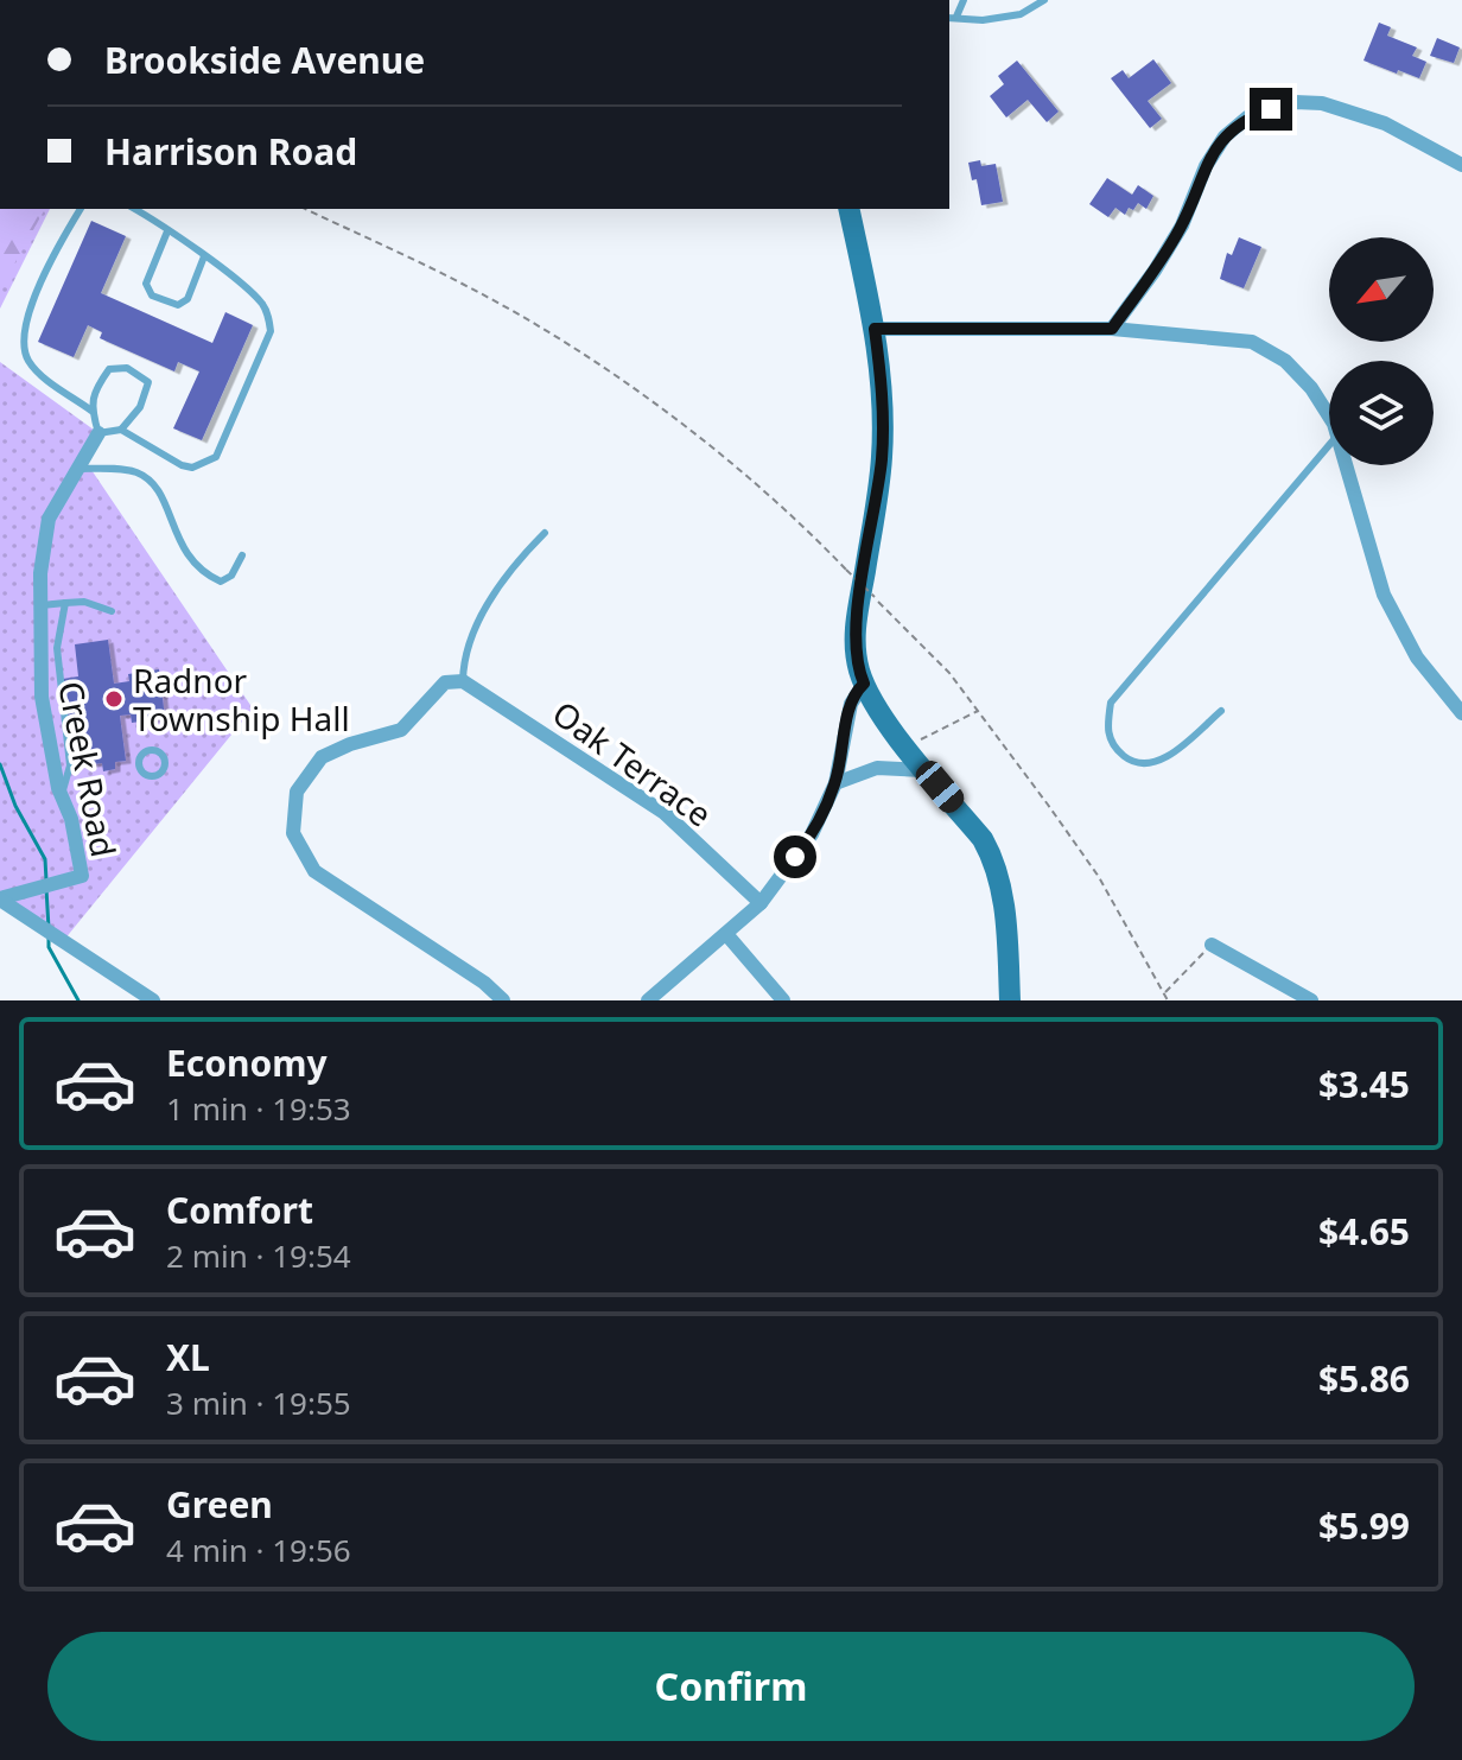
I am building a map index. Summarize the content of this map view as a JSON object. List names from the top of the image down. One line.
{"streets":{"street":["Oak Terrace","Creek Road"]},"places":["Radnor Township Hall"],"north":"bottom left","page":{"banner":["Brookside Avenue","Harrison Road"],"list":[{"name":"Economy","note":"1 min · 19:53","value":"$3.45"},{"name":"Comfort","note":"2 min · 19:54","value":"$4.65"},{"name":"XL","note":"3 min · 19:55","value":"$5.86"},{"name":"Green","note":"4 min · 19:56","value":"$5.99"}],"buttons":"Confirm"}}
